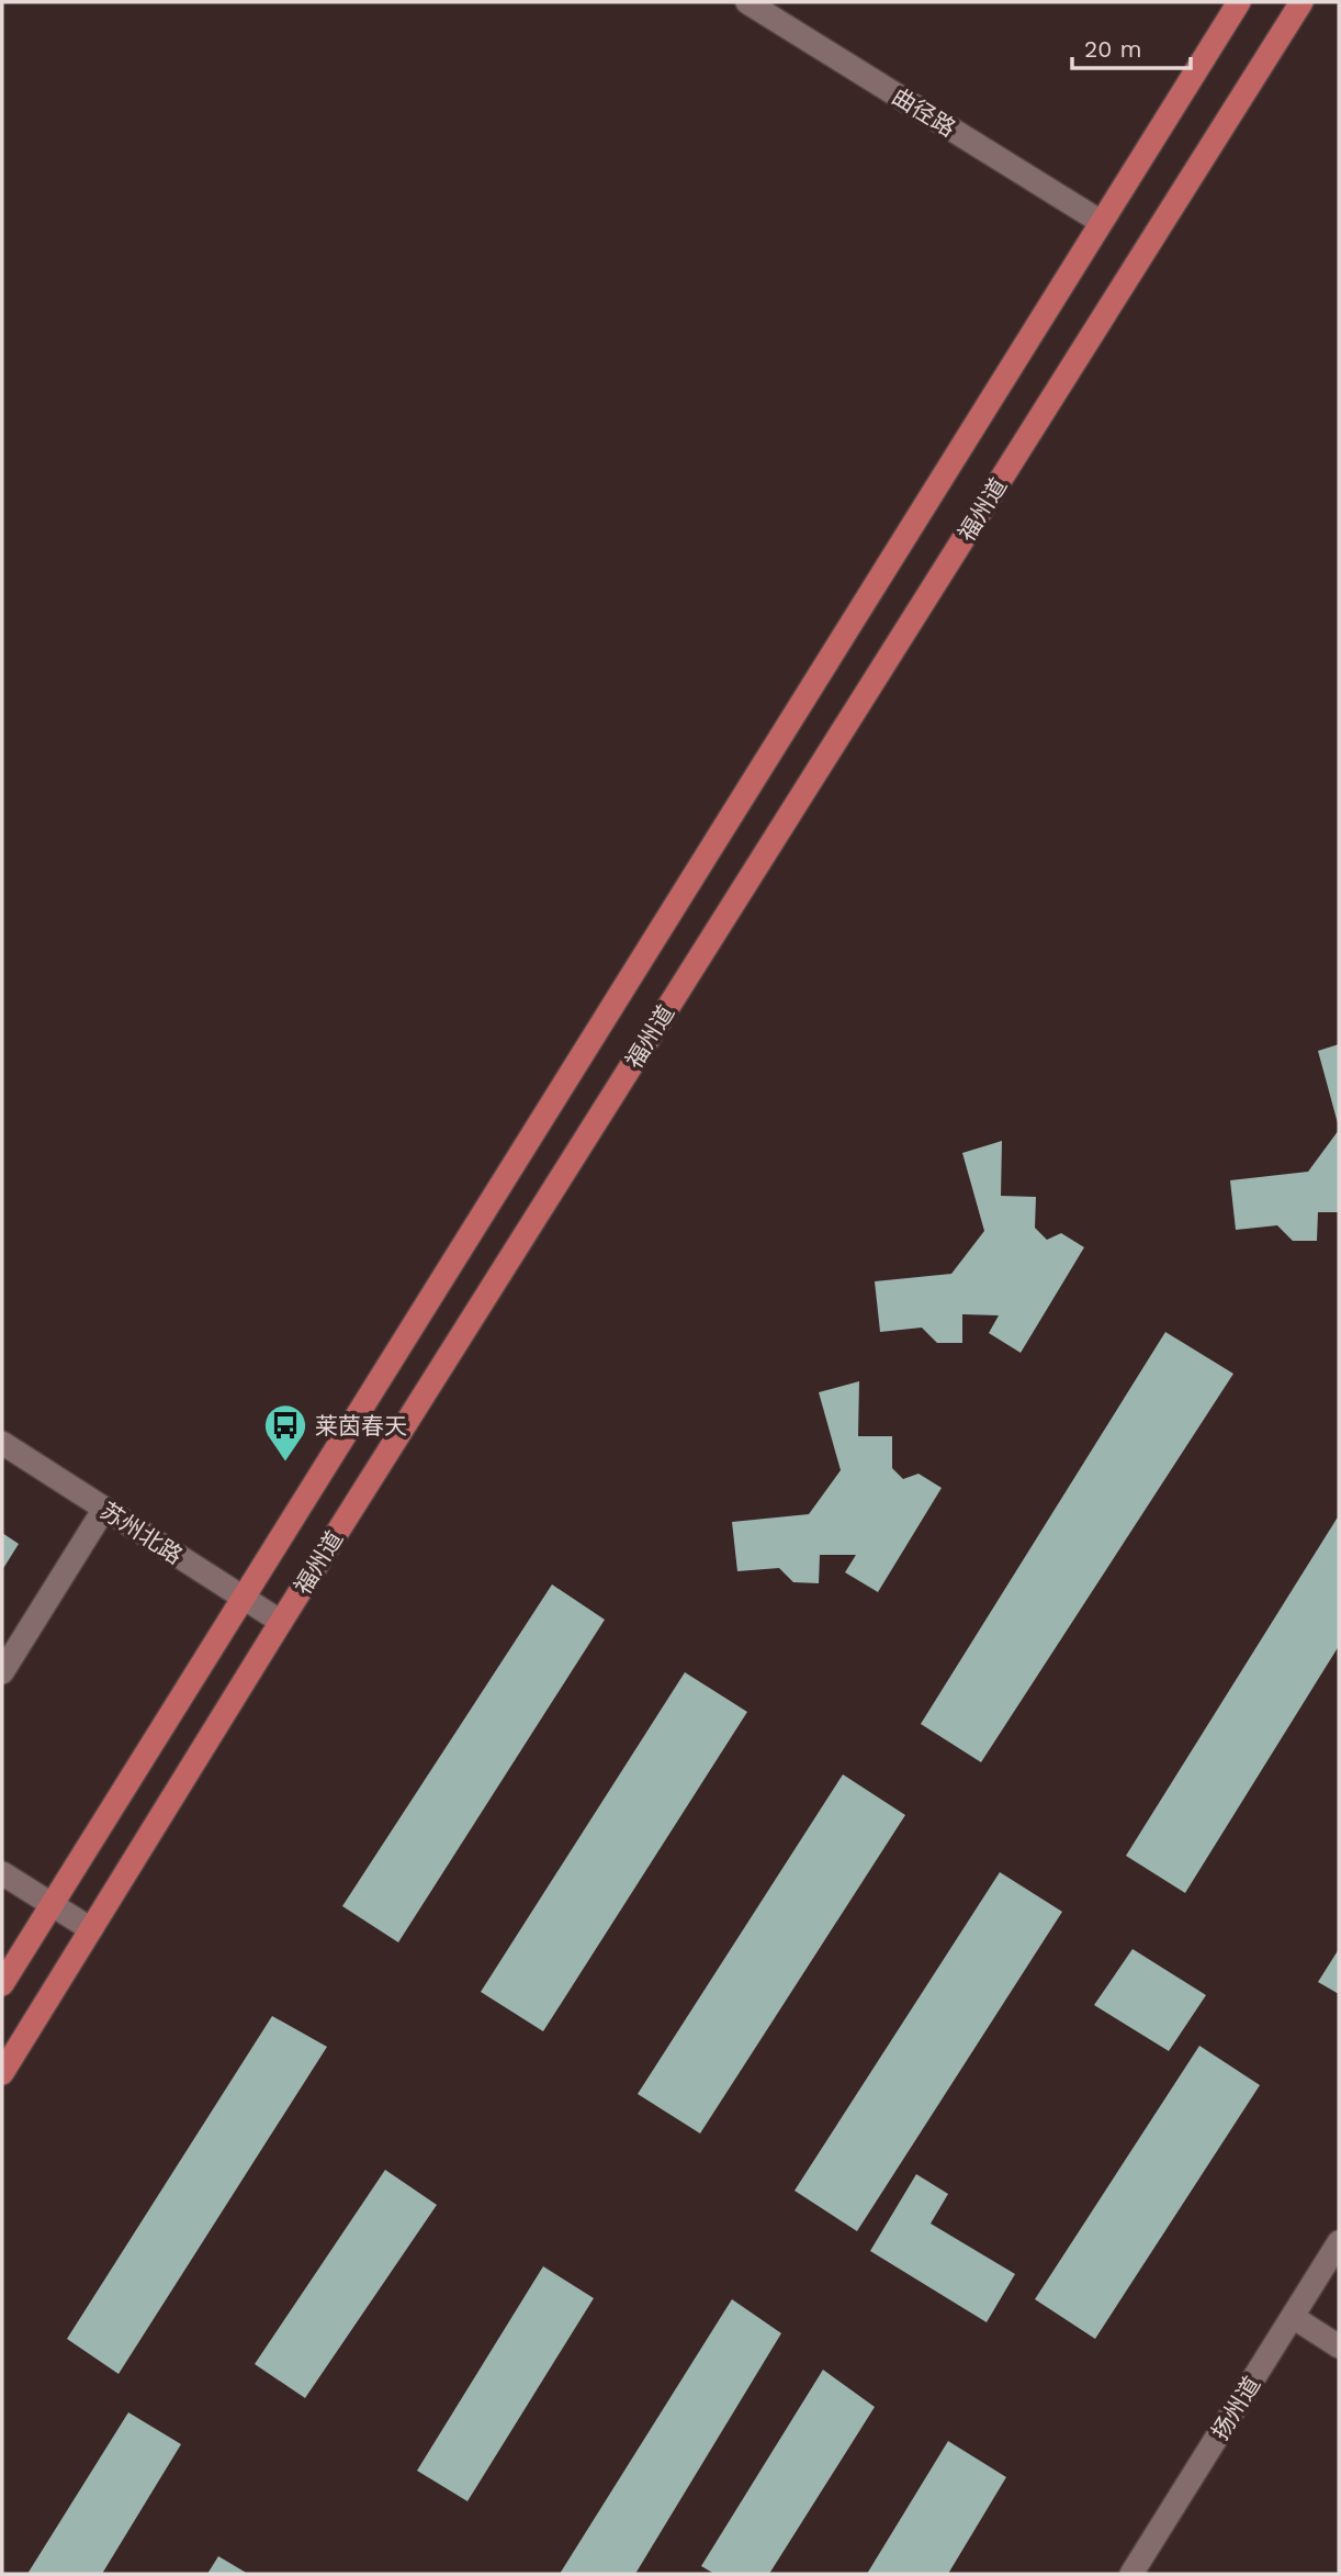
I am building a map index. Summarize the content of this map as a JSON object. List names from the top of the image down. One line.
{"streets":{"main road":["福州道"],"street":["曲径路","苏州北路","扬州道"]},"crossings":[["曲径路","福州道"],["福州道","苏州北路"]],"places":{"bus stop":["莱茵春天"]},"scale_bar":"20 m"}
